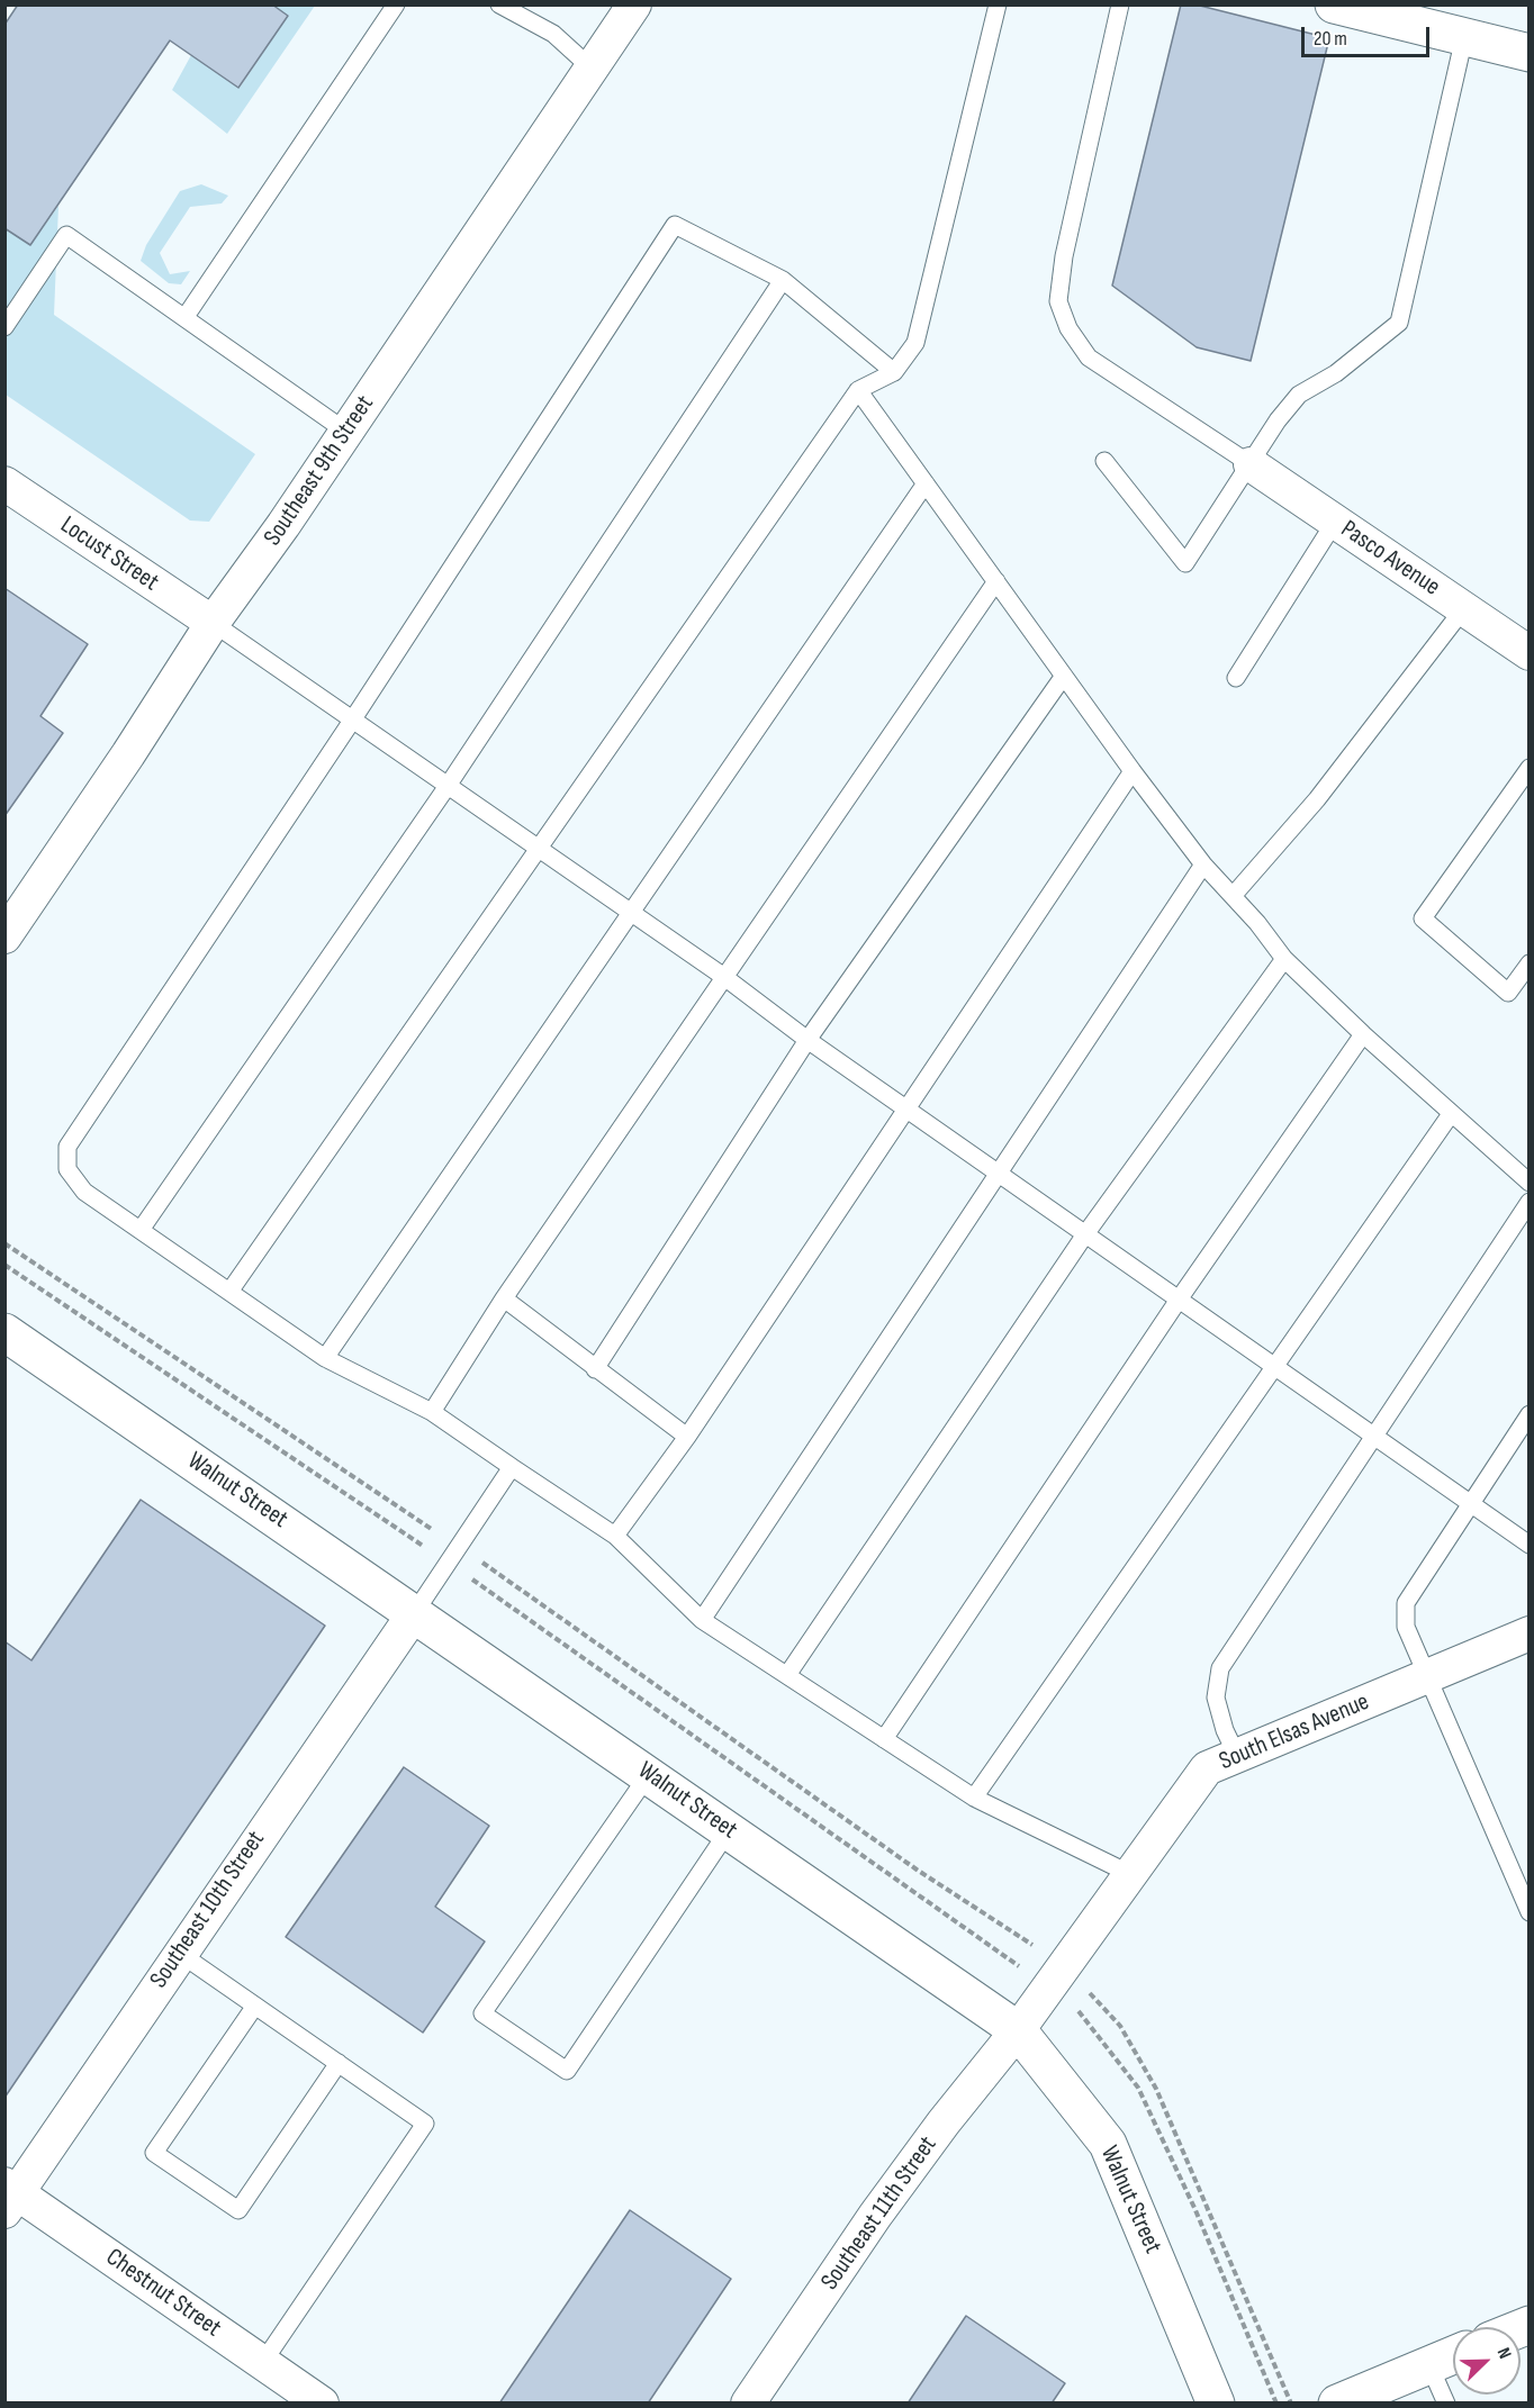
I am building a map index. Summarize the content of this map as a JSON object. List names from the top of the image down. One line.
{"streets":{"main road":["Walnut Street"],"street":["Southeast 9th Street","Locust Street","Pasco Avenue","South Elsas Avenue","Southeast 10th Street","Southeast 11th Street","Chestnut Street"]},"crossings":[["Southeast 9th Street","Locust Street"],["Walnut Street","South Elsas Avenue"],["Walnut Street","Southeast 10th Street"],["Walnut Street","Southeast 11th Street"],["South Elsas Avenue","Southeast 11th Street"],["Southeast 10th Street","Chestnut Street"]],"scale_bar":"20 m","north":"top right"}
